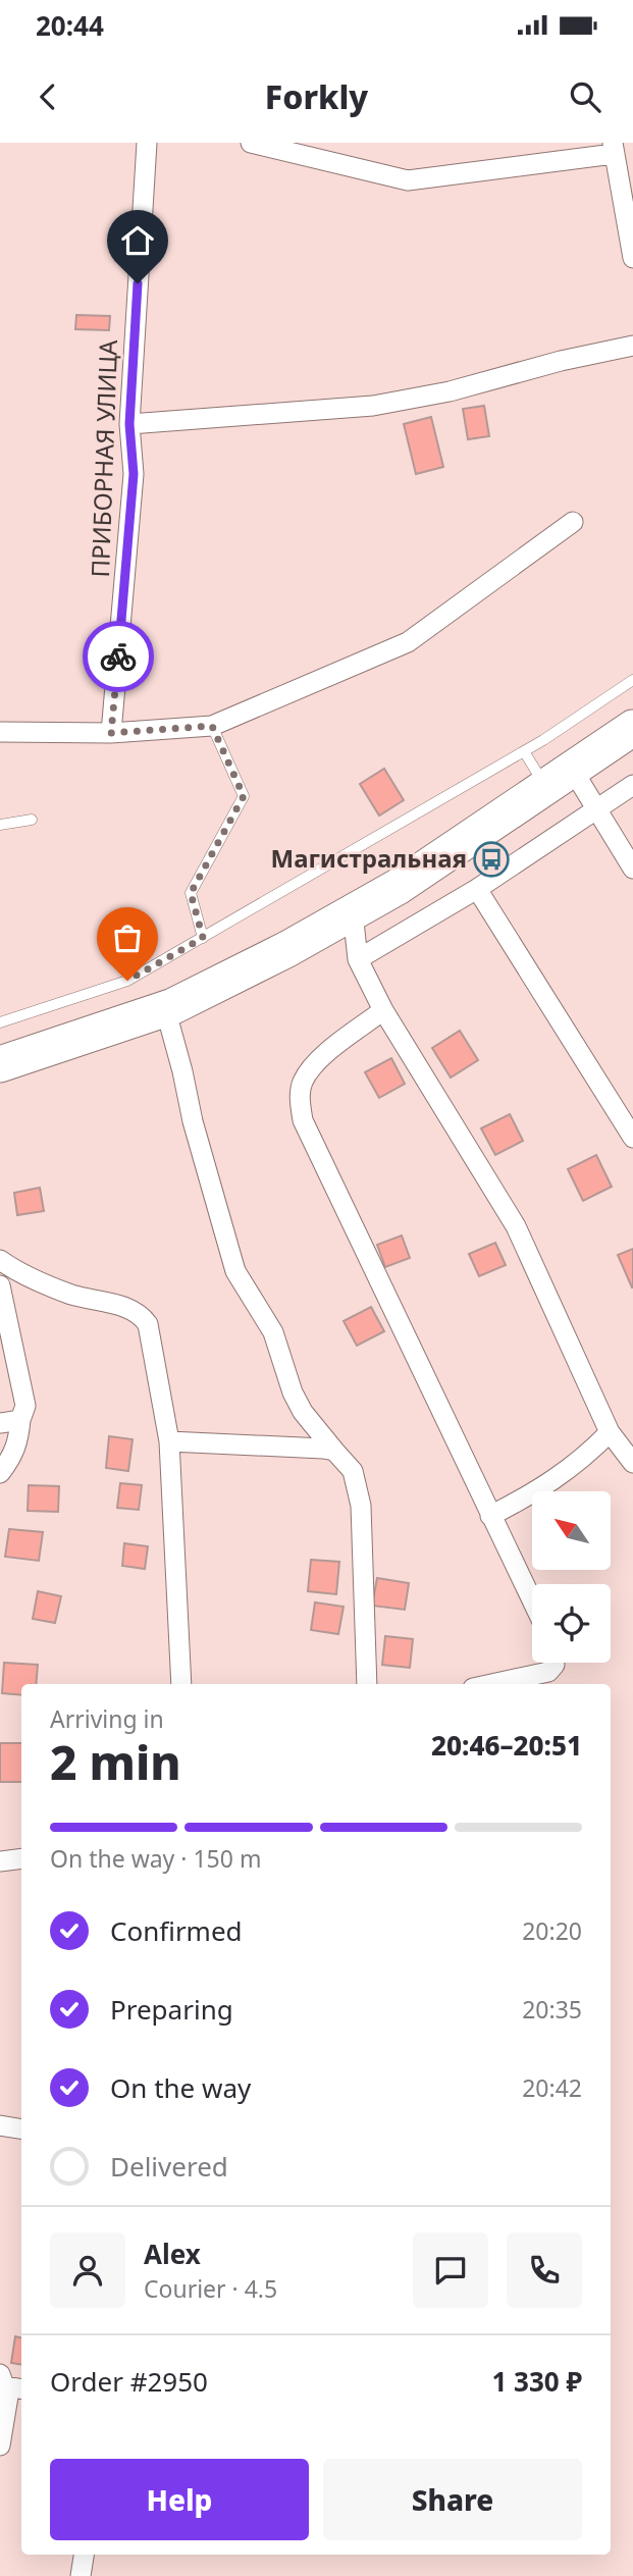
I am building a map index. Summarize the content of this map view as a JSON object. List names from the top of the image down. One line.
{"streets":{"street":["ПРИБОРНАЯ УЛИЦА"]},"places":{"bus stop":["Магистральная"]},"north":"top left","page":{"status":"20:44","header":"Forkly","heading":["2 min","Arriving in","20:46–20:51"],"panel":["Alex","Courier · 4.5","Order #2950","1 330 ₽"],"bar":"On the way · 150 m","list":[["Confirmed","20:20"],["Preparing","20:35"],["On the way","20:42"],"Delivered"],"buttons":["Help","Share"]}}
